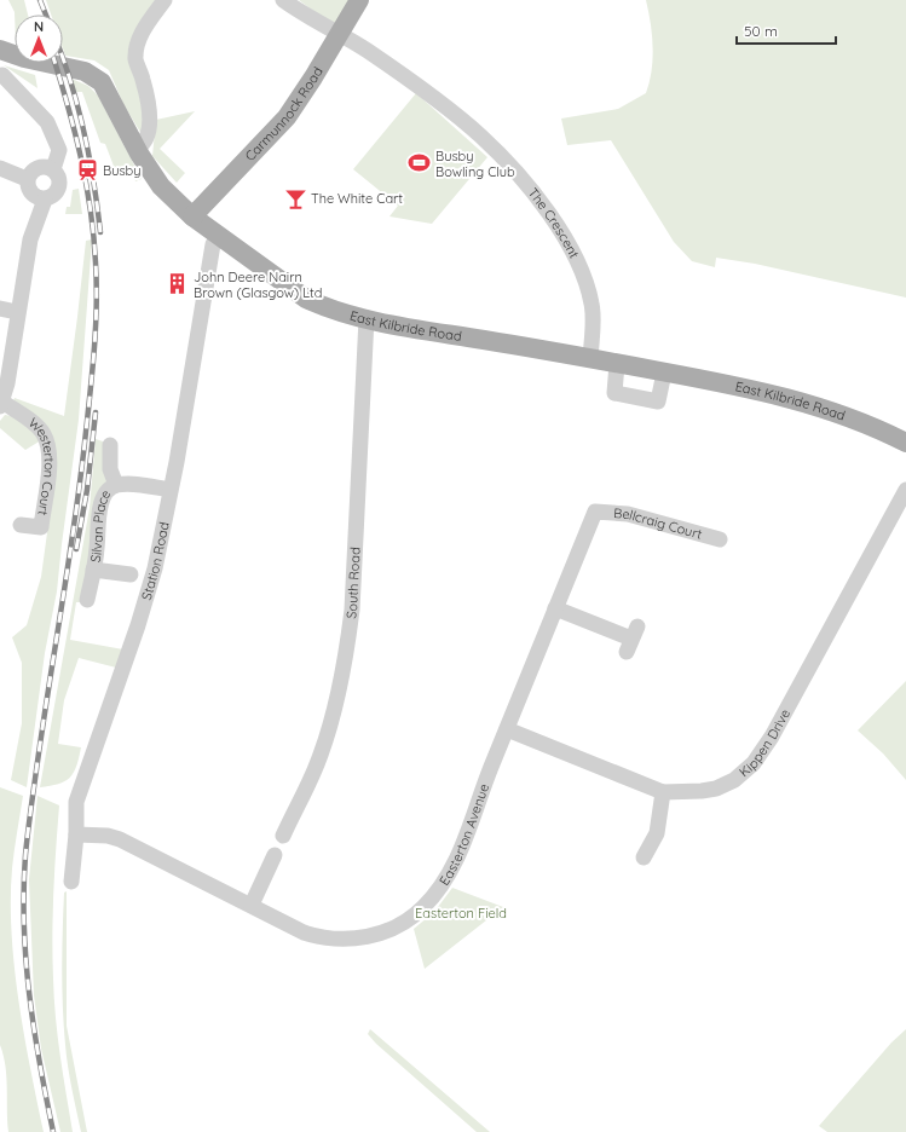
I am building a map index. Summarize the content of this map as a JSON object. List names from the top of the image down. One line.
{"streets":{"main road":["Carmunnock Road","East Kilbride Road"],"street":["The Crescent","Westerton Court","Bellcraig Court","Silvan Place","Station Road","South Road","Kippen Drive","Easterton Avenue"]},"crossings":[["Carmunnock Road","The Crescent"],["Carmunnock Road","East Kilbride Road"],["The Crescent","East Kilbride Road"],["East Kilbride Road","Station Road"],["East Kilbride Road","South Road"],["Bellcraig Court","Easterton Avenue"],["Silvan Place","Station Road"],["Station Road","Easterton Avenue"],["Kippen Drive","Easterton Avenue"]],"parks":["Easterton Field"],"places":{"sports":["Busby Bowling Club"],"station":["Busby"],"bar":["The White Cart"],"building":["John Deere Nairn Brown (Glasgow) Ltd"]},"scale_bar":"50 m","north":"top"}
